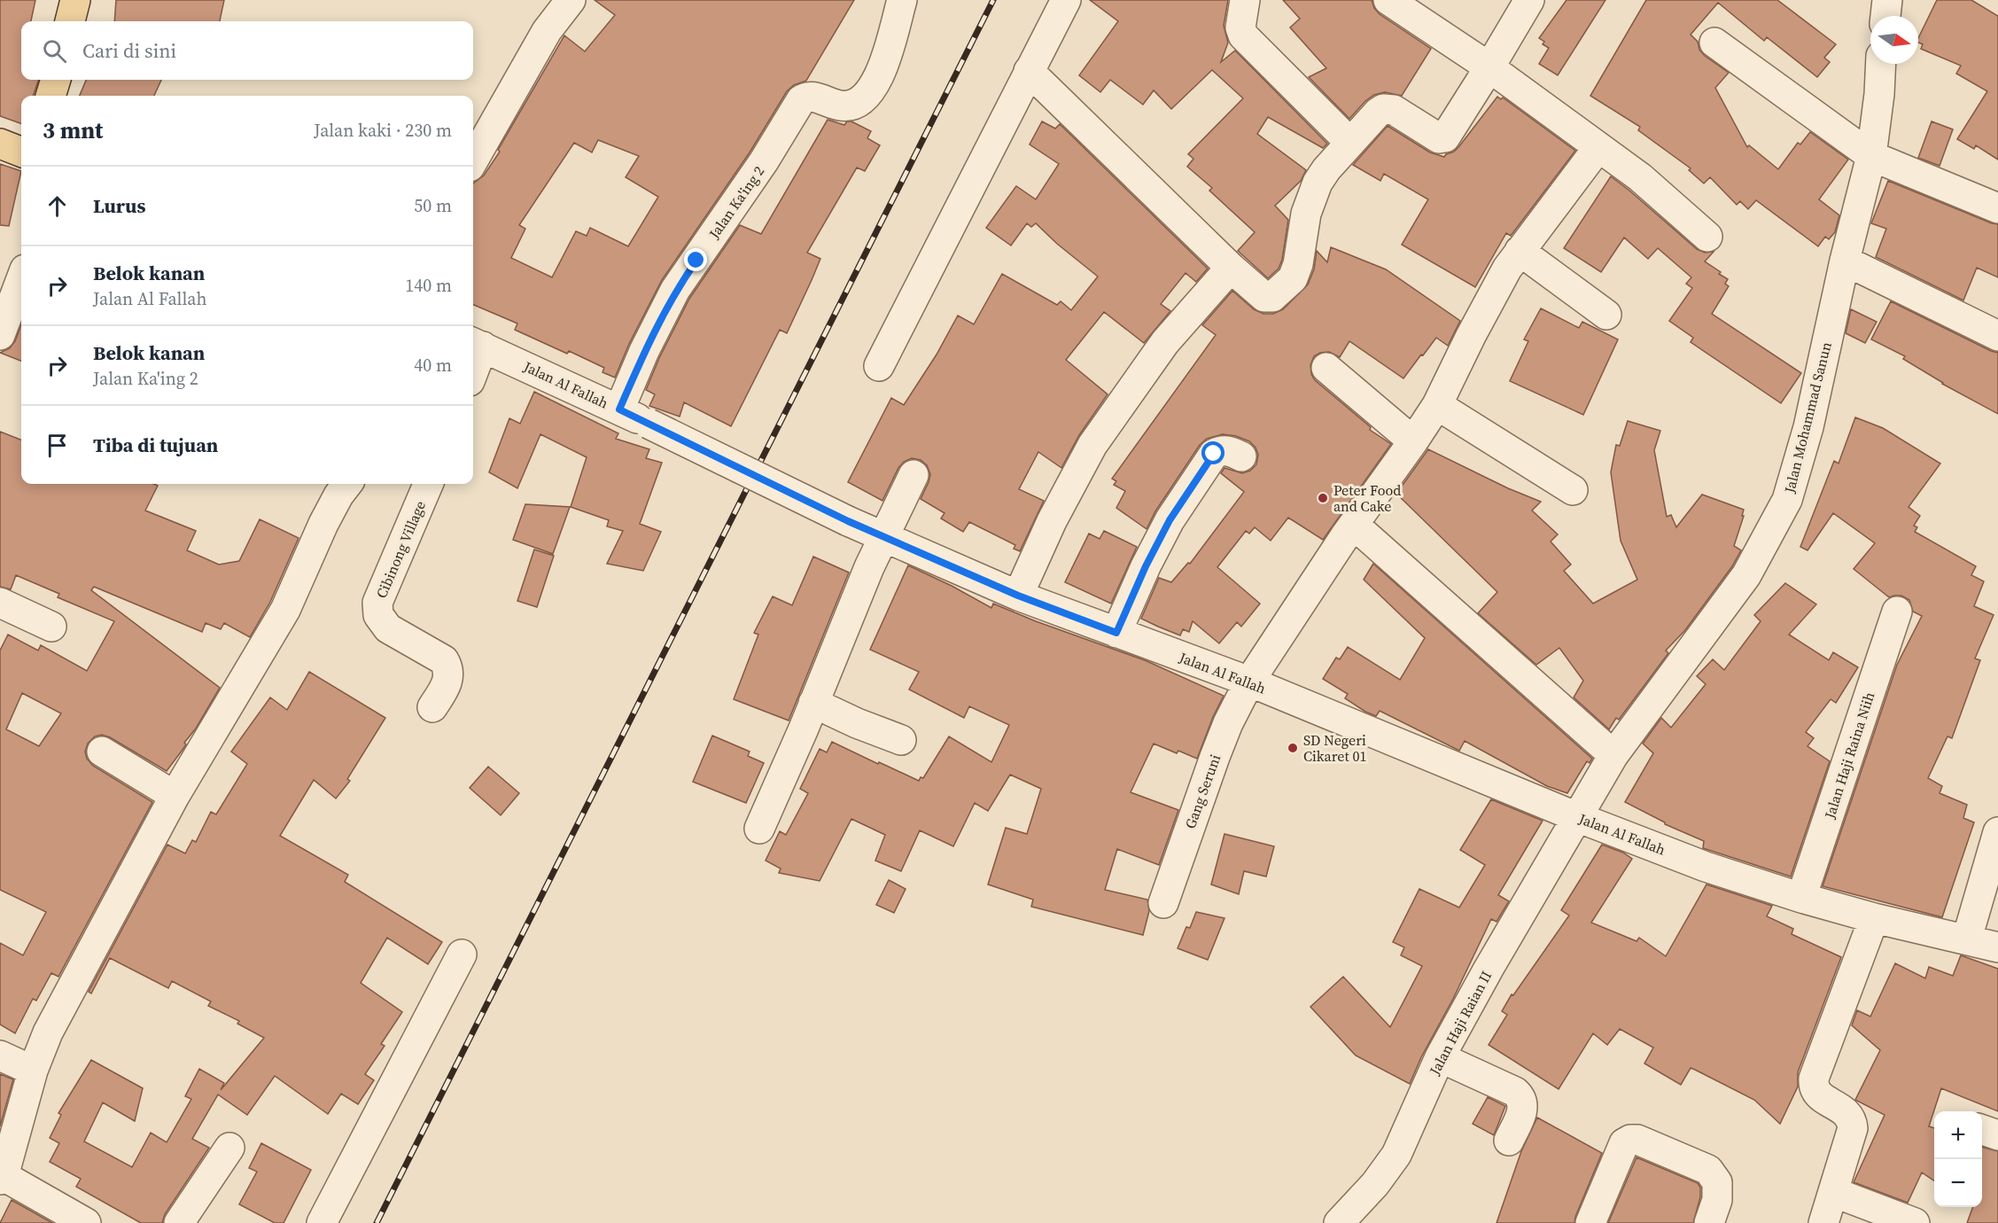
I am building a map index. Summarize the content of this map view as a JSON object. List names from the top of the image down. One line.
{"streets":{"street":["Jalan Ka'ing 2","Jalan Al Fallah","Jalan Mohammad Sanun","Cibinong Village","Jalan Haji Raina Niih","Gang Seruni","Jalan Haji Raian II"]},"crossings":[["Jalan Ka'ing 2","Jalan Al Fallah"],["Jalan Al Fallah","Jalan Mohammad Sanun"],["Jalan Al Fallah","Jalan Haji Raina Niih"],["Jalan Al Fallah","Gang Seruni"],["Jalan Al Fallah","Jalan Haji Raian II"],["Jalan Mohammad Sanun","Jalan Haji Raian II"]],"places":["Peter Food and Cake","SD Negeri Cikaret 01"],"north":"right","page":{"search":"Cari di sini","heading":["3 mnt","Jalan kaki · 230 m"],"list":[["Lurus","50 m"],["Belok kanan","Jalan Al Fallah","140 m"],["Belok kanan","Jalan Ka'ing 2","40 m"],"Tiba di tujuan"],"map_buttons":["+","−"]}}
